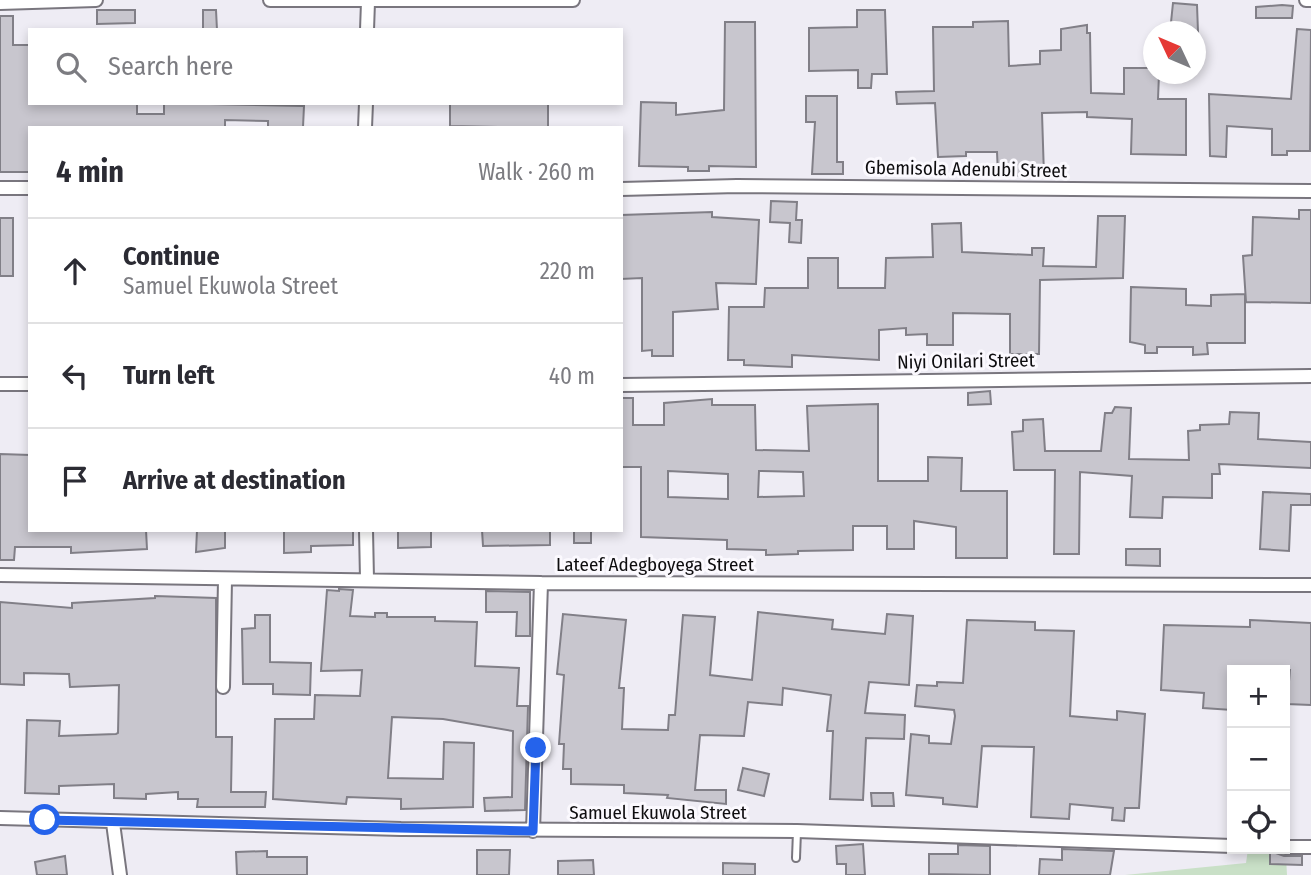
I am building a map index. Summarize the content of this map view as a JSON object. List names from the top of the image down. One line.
{"streets":{"street":["Gbemisola Adenubi Street","Niyi Onilari Street","Lateef Adegboyega Street","Samuel Ekuwola Street"]},"north":"top left","page":{"search":"Search here","heading":["4 min","Walk · 260 m"],"list":[["Continue","Samuel Ekuwola Street","220 m"],["Turn left","40 m"],"Arrive at destination"],"map_buttons":["+","−"]}}
